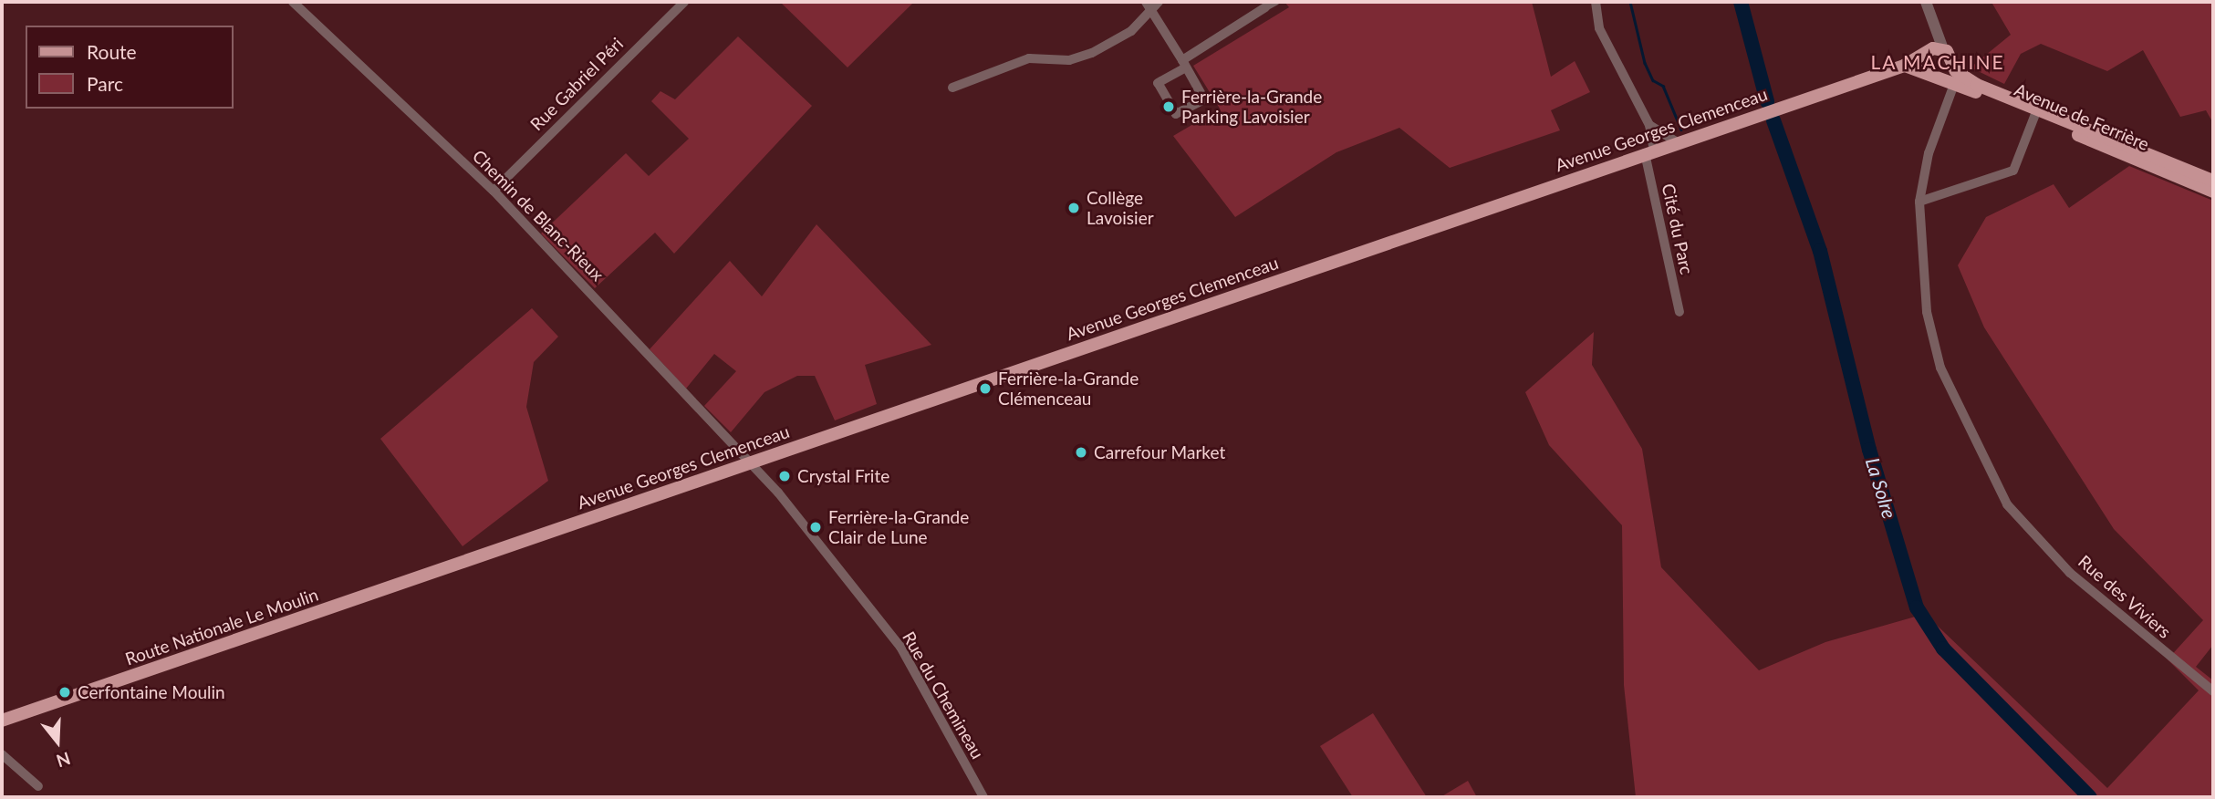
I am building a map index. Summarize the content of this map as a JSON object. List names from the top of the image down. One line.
{"streets":{"main road":["Avenue de Ferrière","Avenue Georges Clemenceau","Route Nationale Le Moulin"],"street":["Rue Gabriel Péri","Chemin de Blanc-Rieux","Cité du Parc","Rue des Viviers","Rue du Chemineau"]},"crossings":[["Rue Gabriel Péri","Chemin de Blanc-Rieux"],["Avenue Georges Clemenceau","Chemin de Blanc-Rieux"],["Avenue Georges Clemenceau","Cité du Parc"],["Avenue Georges Clemenceau","Route Nationale Le Moulin"],["Avenue Georges Clemenceau","Rue du Chemineau"],["Chemin de Blanc-Rieux","Rue du Chemineau"]],"districts":["LA MACHINE"],"water":["La Solre"],"places":["Ferrière-la-Grande Parking Lavoisier","Collège Lavoisier","Ferrière-la-Grande Clémenceau","Carrefour Market","Crystal Frite","Ferrière-la-Grande Clair de Lune","Cerfontaine Moulin"],"legend":["Route","Parc"],"north":"bottom"}
